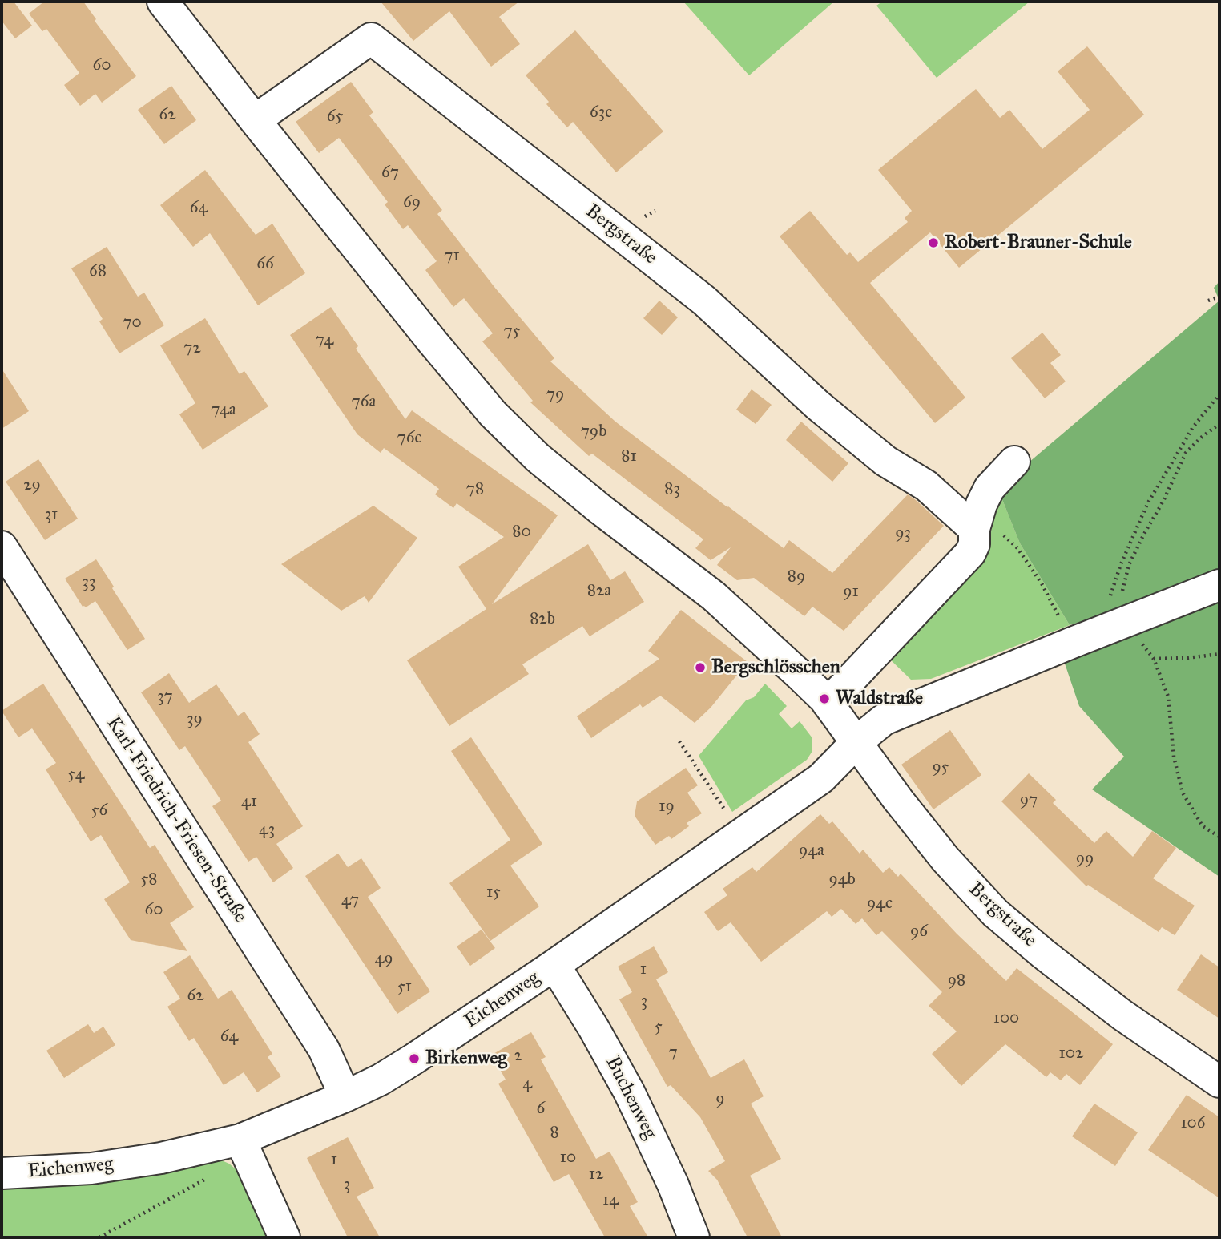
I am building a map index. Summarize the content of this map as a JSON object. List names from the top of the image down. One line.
{"streets":{"street":["Bergstraße","Karl-Friedrich-Friesen-Straße","Eichenweg","Buchenweg"]},"crossings":[["Bergstraße","Eichenweg"],["Karl-Friedrich-Friesen-Straße","Eichenweg"],["Eichenweg","Buchenweg"]],"places":["Robert-Brauner-Schule","Bergschlösschen","Waldstraße","Birkenweg"],"house_numbers":["60","63c","62","65","67","69","64","71","66","68","70","75","74","72","79","76a","74a","79b","76c","81","29","78","83","31","80","93","89","33","82a","91","82b","37","39","95","54","97","41","19","56","43","94a","99","58","94b","15","47","94c","60","96","49","1","98","51","62","3","100","5","64","7","102","2","4","9","6","106","8","10","1","12","3","14"]}
